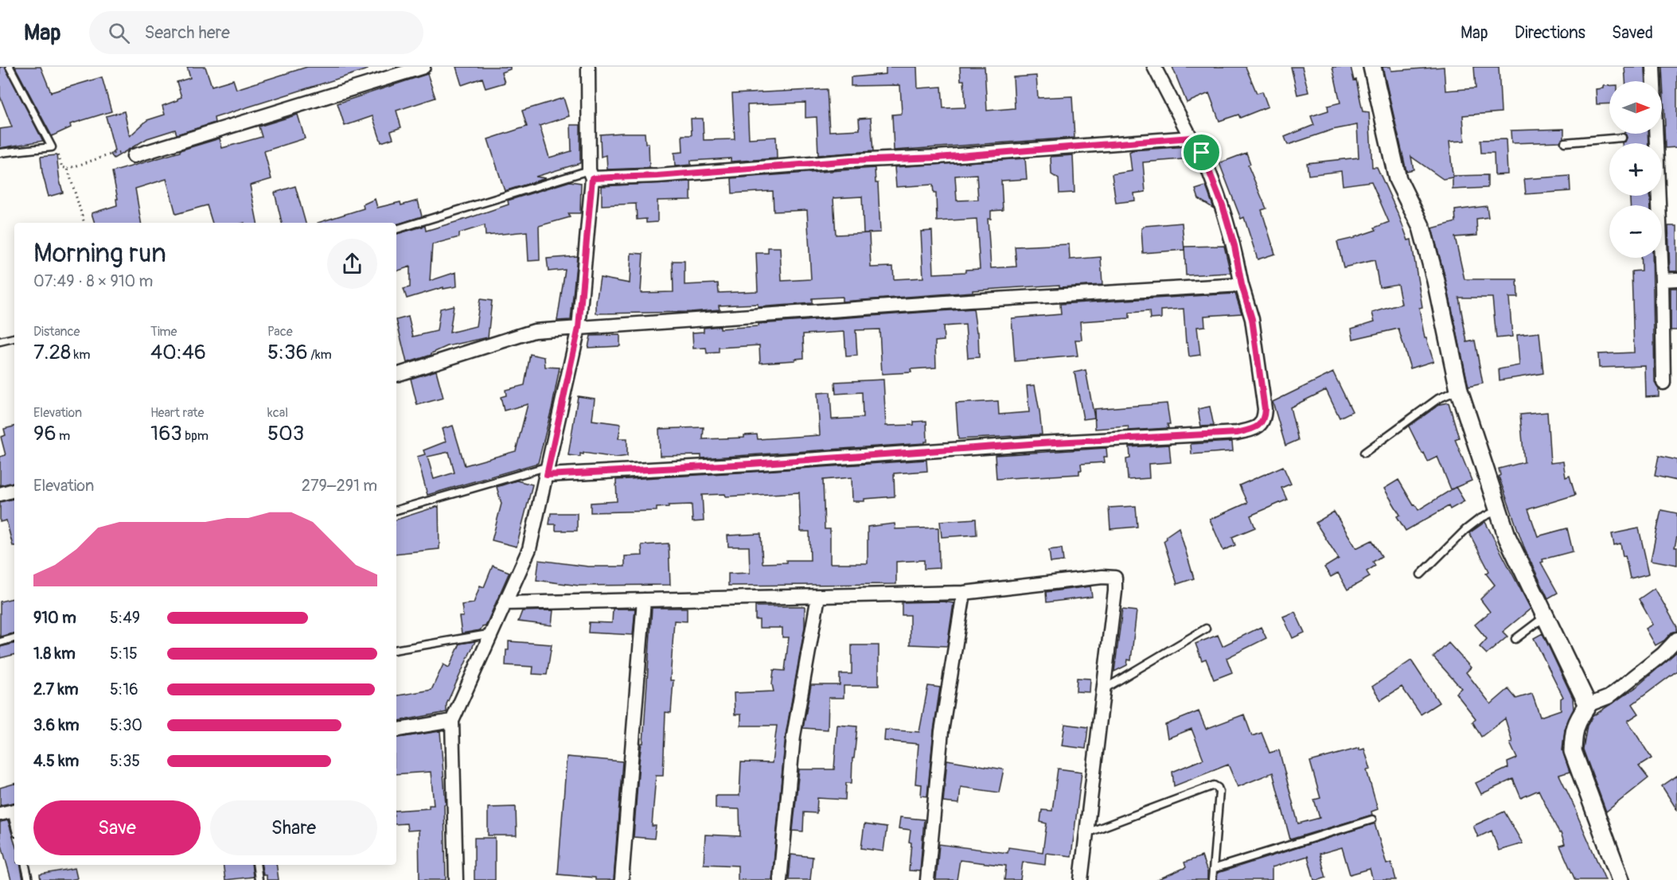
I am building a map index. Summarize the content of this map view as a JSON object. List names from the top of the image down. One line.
{"north":"right","page":{"header":"Map","search":"Search here","nav":["Map","Directions","Saved"],"map_buttons":["+","−"],"heading":["Morning run","07:49 · 8 × 910 m"],"stats":[["Distance","7.28 km"],["Time","40:46"],["Pace","5:36 /km"],["Elevation","96 m"],["Heart rate","163 bpm"],["kcal","503"]],"chart":["Elevation","279–291 m"],"list":[{"name":"910 m","note":"5:49"},{"name":"1.8 km","note":"5:15"},{"name":"2.7 km","note":"5:16"},{"name":"3.6 km","note":"5:30"},{"name":"4.5 km","note":"5:35"}],"buttons":["Save","Share"]}}
